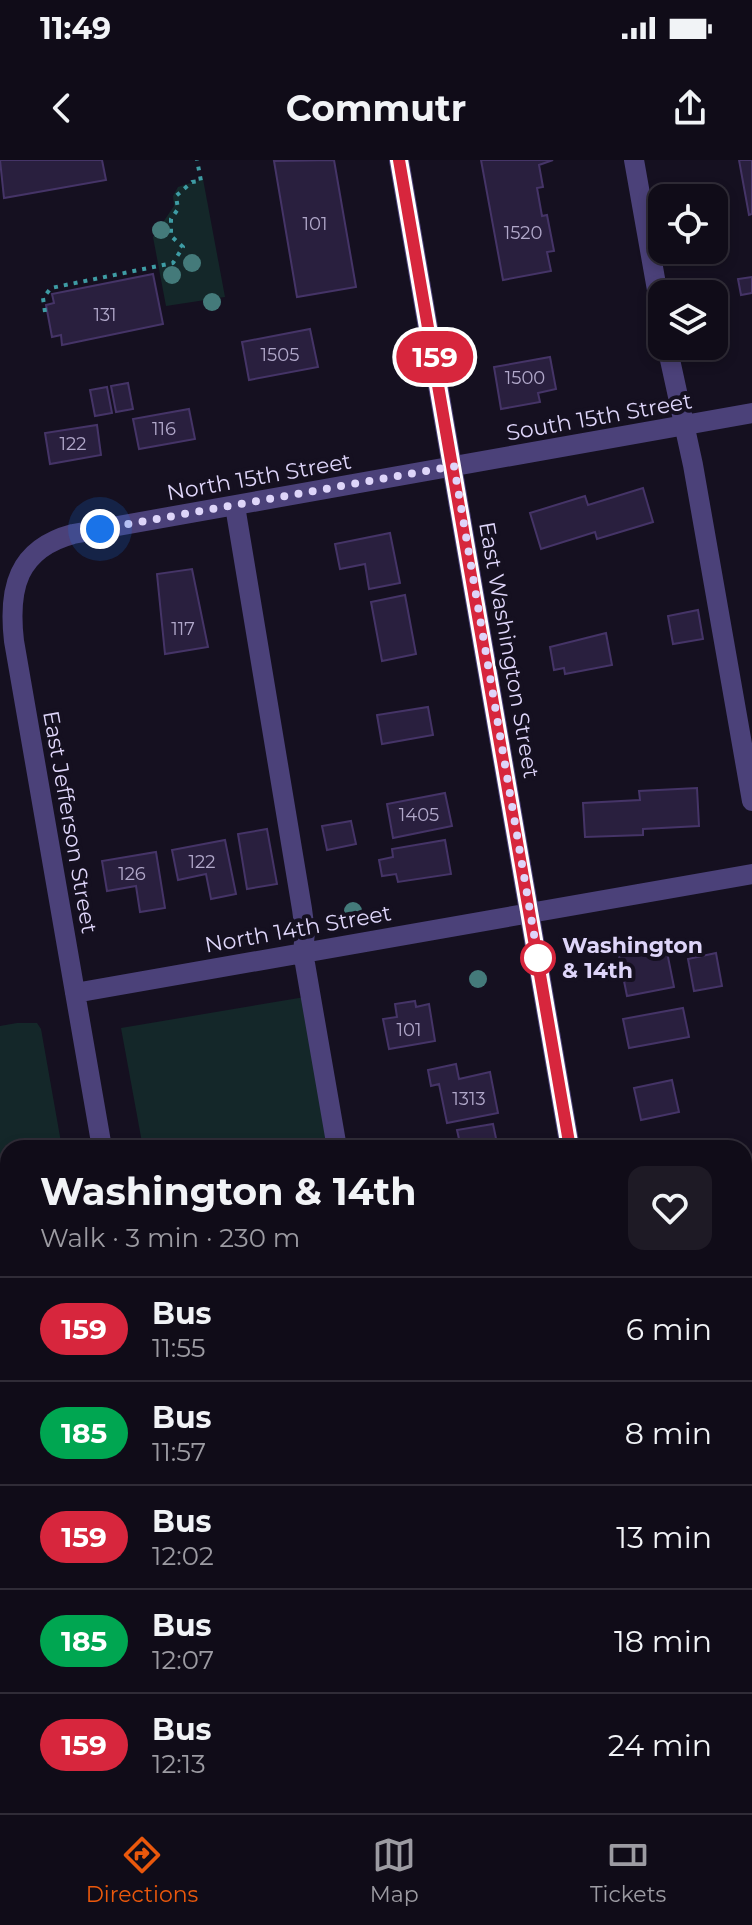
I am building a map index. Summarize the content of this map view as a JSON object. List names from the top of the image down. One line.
{"streets":{"street":["South 15th Street","North 15th Street","East Washington Street","East Jefferson Street","North 14th Street"]},"crossings":[["South 15th Street","North 15th Street"],["South 15th Street","East Washington Street"],["North 15th Street","East Washington Street"],["North 15th Street","East Jefferson Street"],["East Washington Street","North 14th Street"],["East Jefferson Street","North 14th Street"]],"places":["Washington & 14th"],"lines":["bus line 159"],"house_numbers":["101","1520","131","1505","1500","116","122","117","1405","122","126","101","1313"],"page":{"status":"11:49","header":"Commutr","on_map":"159","heading":["Washington & 14th","Walk · 3 min · 230 m"],"list":[{"mark":"159","name":"Bus","note":"11:55","value":"6 min"},{"mark":"185","name":"Bus","note":"11:57","value":"8 min"},{"mark":"159","name":"Bus","note":"12:02","value":"13 min"},{"mark":"185","name":"Bus","note":"12:07","value":"18 min"},{"mark":"159","name":"Bus","note":"12:13","value":"24 min"}],"tabs":["Directions","Map","Tickets"]}}
